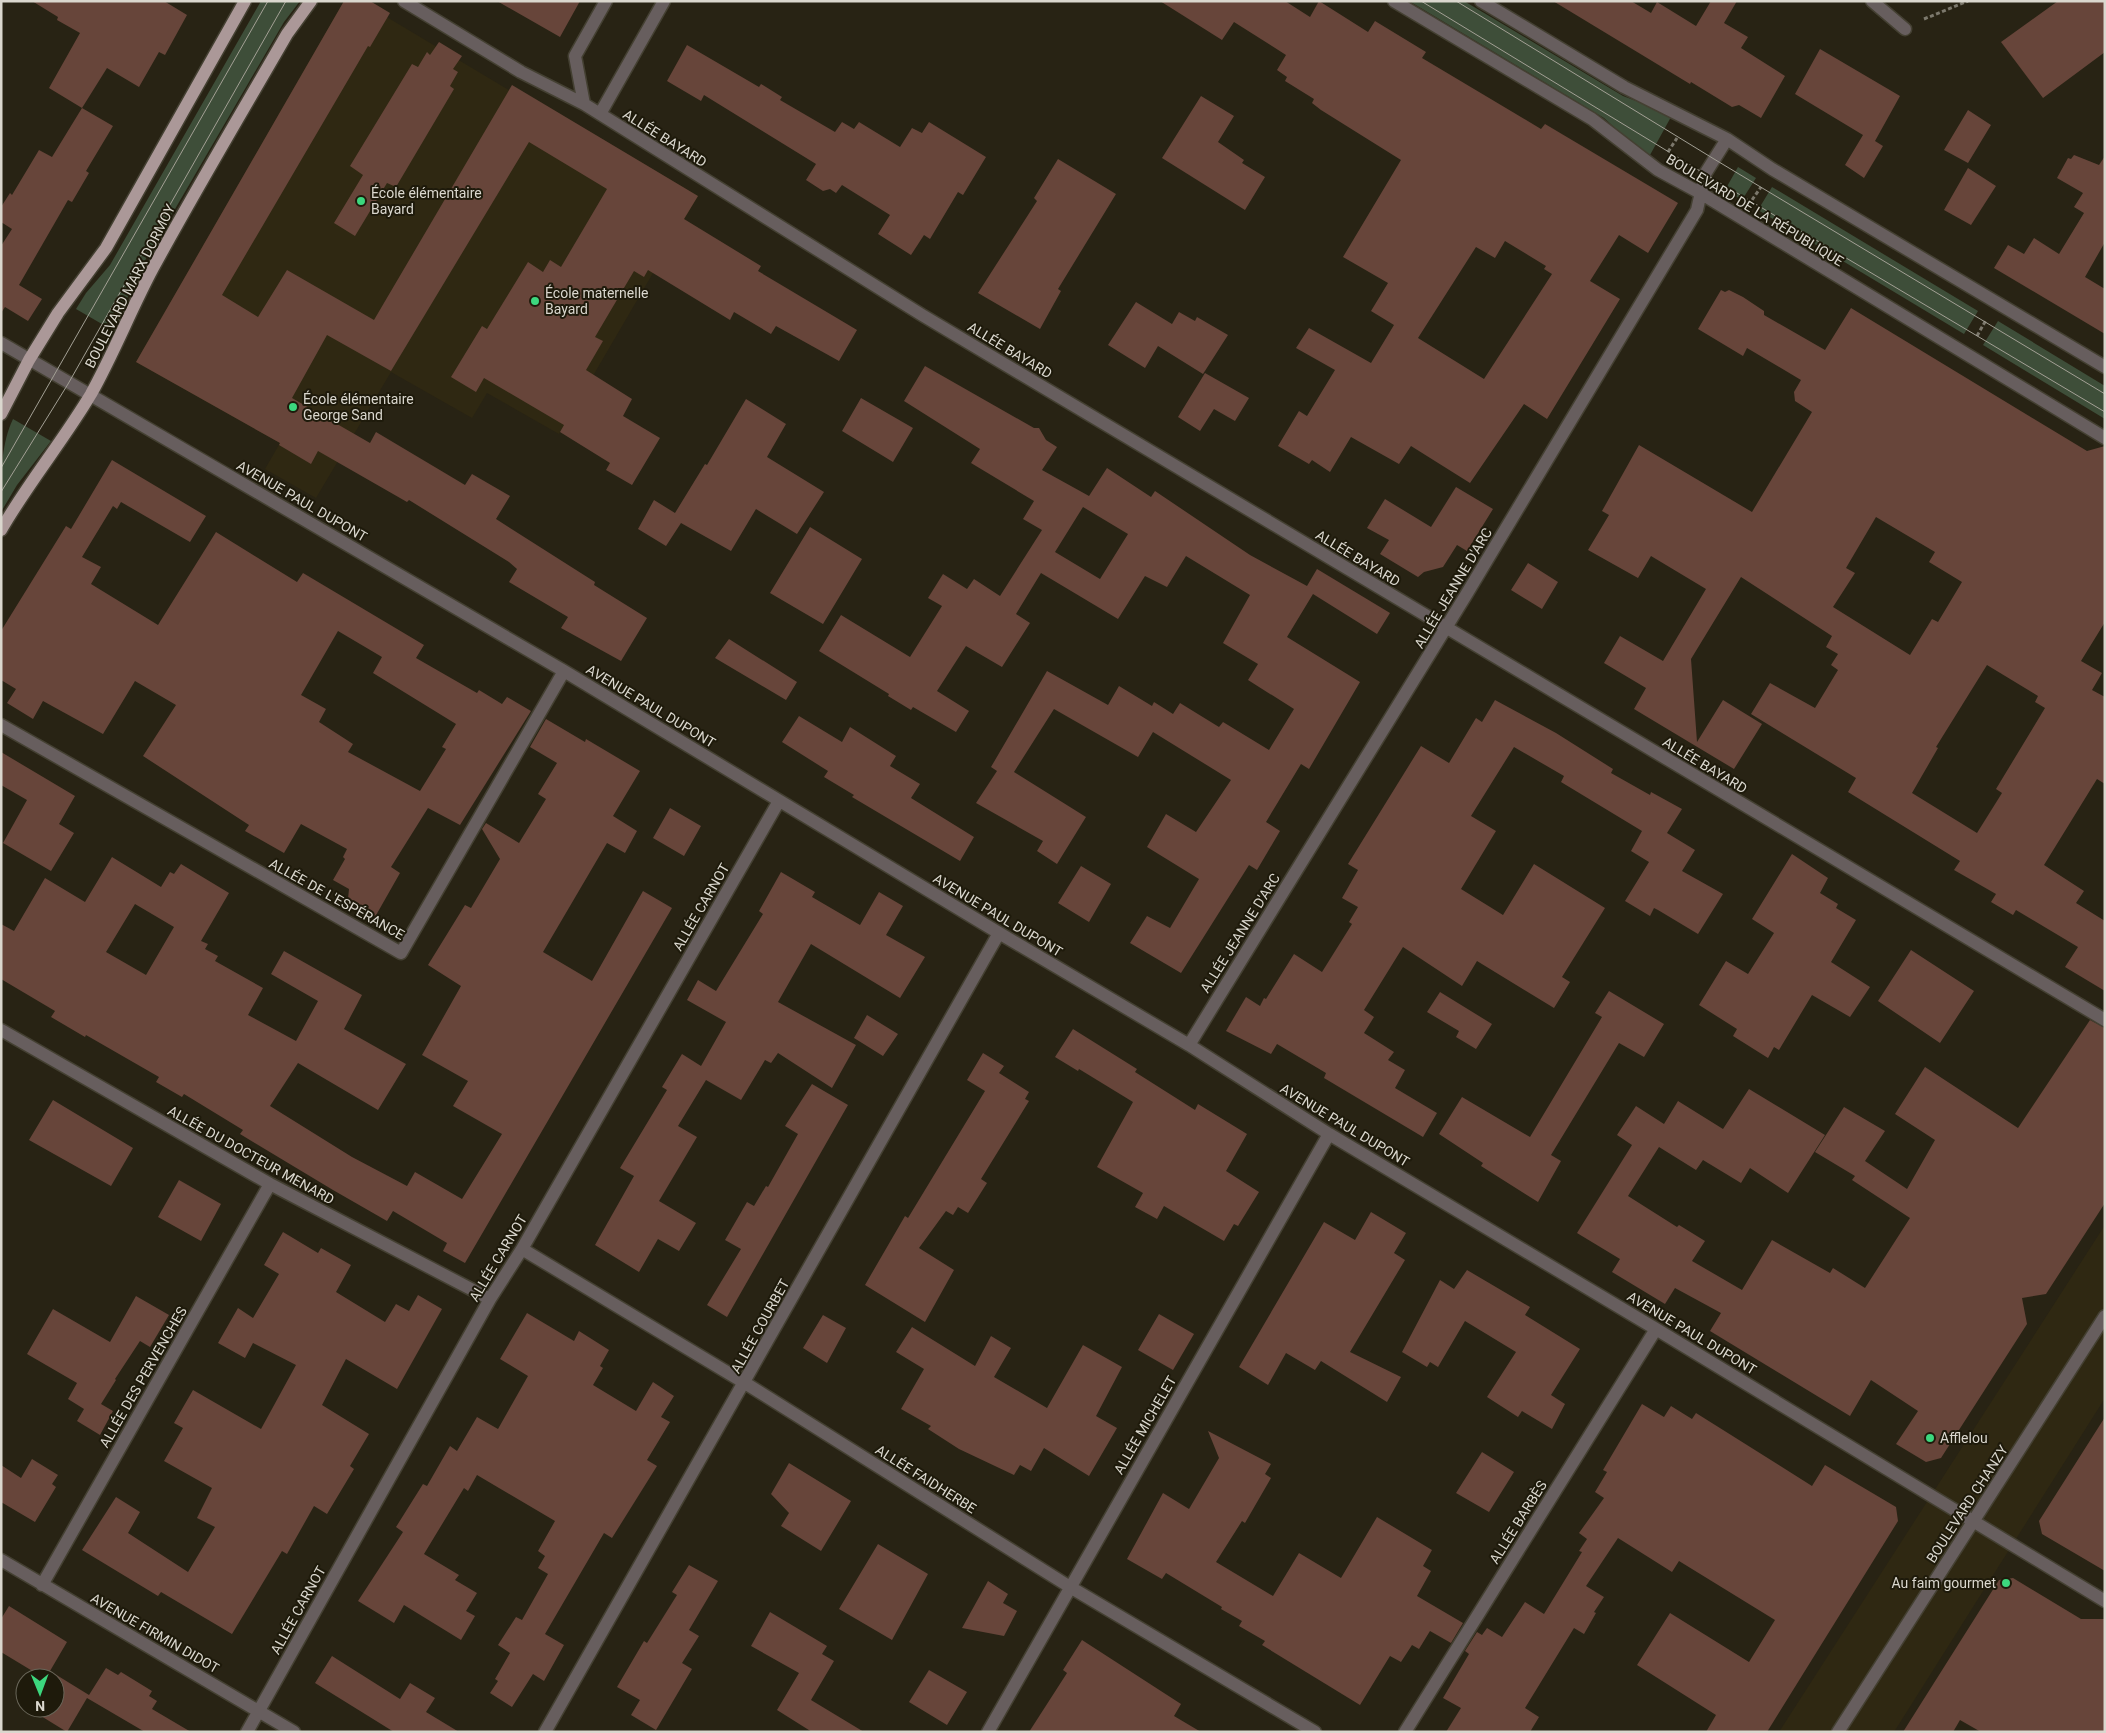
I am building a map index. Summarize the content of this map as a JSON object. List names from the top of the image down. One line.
{"streets":{"main road":["BOULEVARD MARX DORMOY"],"street":["ALLÉE BAYARD","BOULEVARD DE LA RÉPUBLIQUE","AVENUE PAUL DUPONT","ALLÉE JEANNE D'ARC","ALLÉE DE L'ESPÉRANCE","ALLÉE CARNOT","ALLÉE DU DOCTEUR MENARD","ALLÉE COURBET","ALLÉE DES PERVENCHES","ALLÉE MICHELET","ALLÉE FAIDHERBE","BOULEVARD CHANZY","ALLÉE BARBÈS","AVENUE FIRMIN DIDOT"]},"crossings":[["ALLÉE BAYARD","ALLÉE JEANNE D'ARC"],["BOULEVARD DE LA RÉPUBLIQUE","ALLÉE JEANNE D'ARC"],["BOULEVARD MARX DORMOY","AVENUE PAUL DUPONT"],["AVENUE PAUL DUPONT","ALLÉE JEANNE D'ARC"],["AVENUE PAUL DUPONT","ALLÉE DE L'ESPÉRANCE"],["AVENUE PAUL DUPONT","ALLÉE CARNOT"],["AVENUE PAUL DUPONT","ALLÉE COURBET"],["AVENUE PAUL DUPONT","ALLÉE MICHELET"],["AVENUE PAUL DUPONT","BOULEVARD CHANZY"],["AVENUE PAUL DUPONT","ALLÉE BARBÈS"],["ALLÉE CARNOT","ALLÉE DU DOCTEUR MENARD"],["ALLÉE CARNOT","ALLÉE FAIDHERBE"],["ALLÉE CARNOT","AVENUE FIRMIN DIDOT"],["ALLÉE DU DOCTEUR MENARD","ALLÉE DES PERVENCHES"],["ALLÉE COURBET","ALLÉE FAIDHERBE"],["ALLÉE DES PERVENCHES","AVENUE FIRMIN DIDOT"],["ALLÉE MICHELET","ALLÉE FAIDHERBE"]],"places":["École élémentaire Bayard","École maternelle Bayard","École élémentaire George Sand","Afflelou","Au faim gourmet"],"north":"bottom"}
